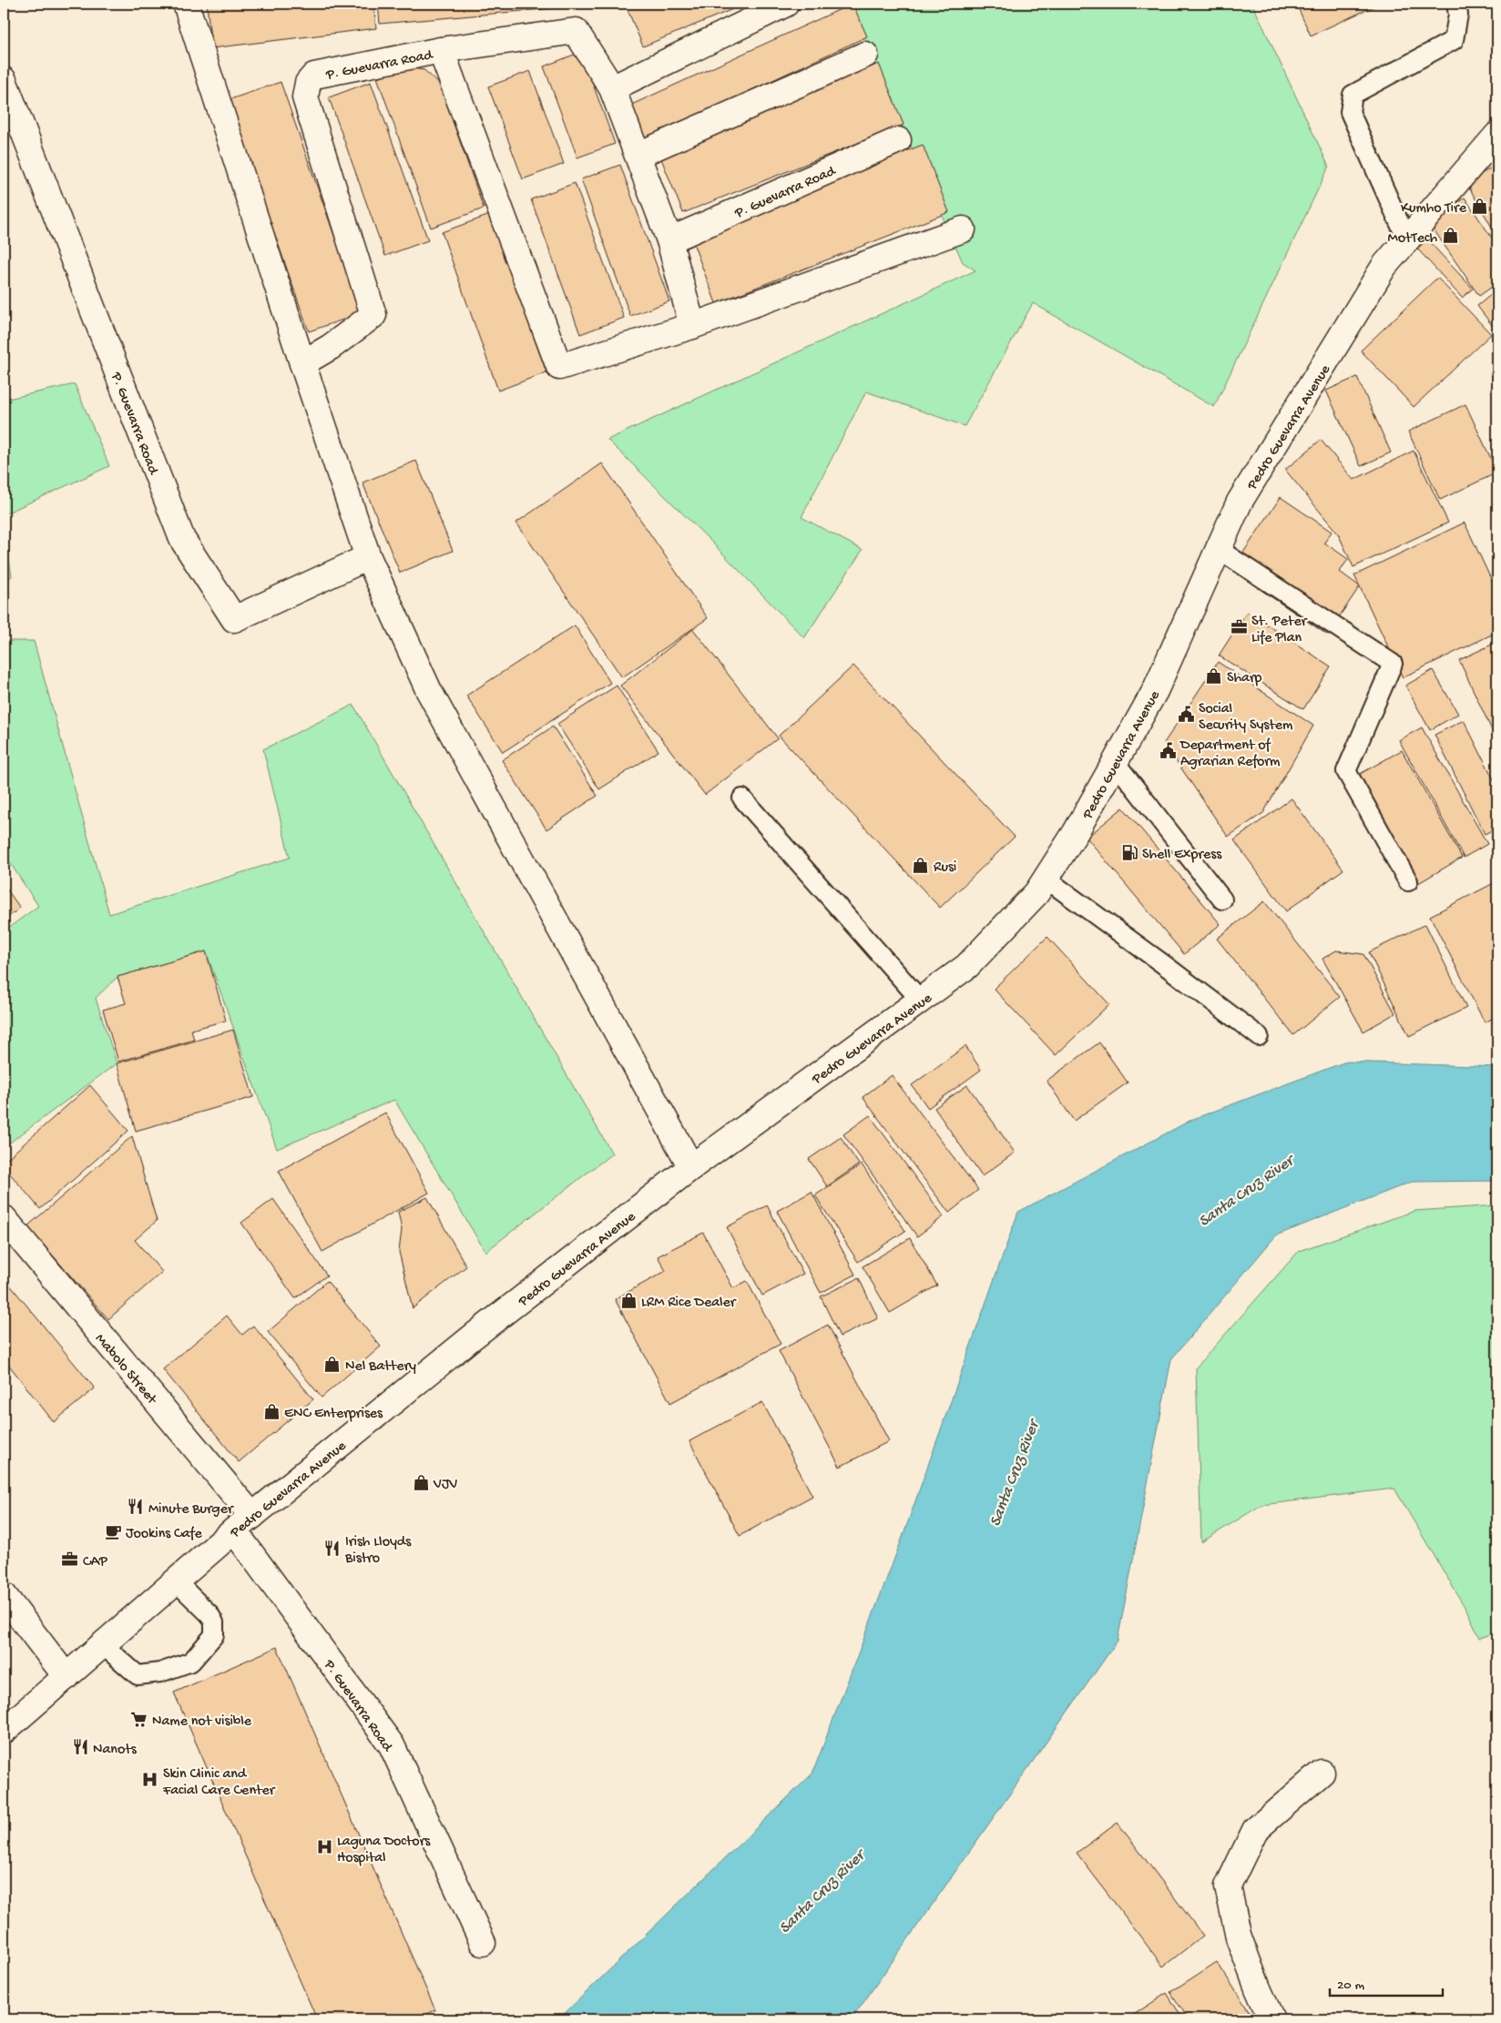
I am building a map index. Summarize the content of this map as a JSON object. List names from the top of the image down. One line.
{"streets":{"street":["P. Guevarra Road","Pedro Guevarra Avenue","Mabolo Street"]},"crossings":[["P. Guevarra Road","Pedro Guevarra Avenue"],["P. Guevarra Road","Mabolo Street"],["Pedro Guevarra Avenue","Mabolo Street"]],"water":["Santa Cruz River"],"places":{"shop":["Kumho Tire","MotTech","Sharp","Rusi","LRM Rice Dealer","Nel Battery","ENC Enterprises","VJV"],"office":["St. Peter Life Plan","CAP"],"public building":["Social Security System","Department of Agrarian Reform"],"fuel station":["Shell Express"],"restaurant":["Minute Burger","Irish Lloyds Bistro","Nanots"],"cafe":["Jookins Cafe"],"supermarket":["Name not visible"],"hospital":["Skin Clinic and Facial Care Center","Laguna Doctors Hospital"]},"scale_bar":"20 m"}
